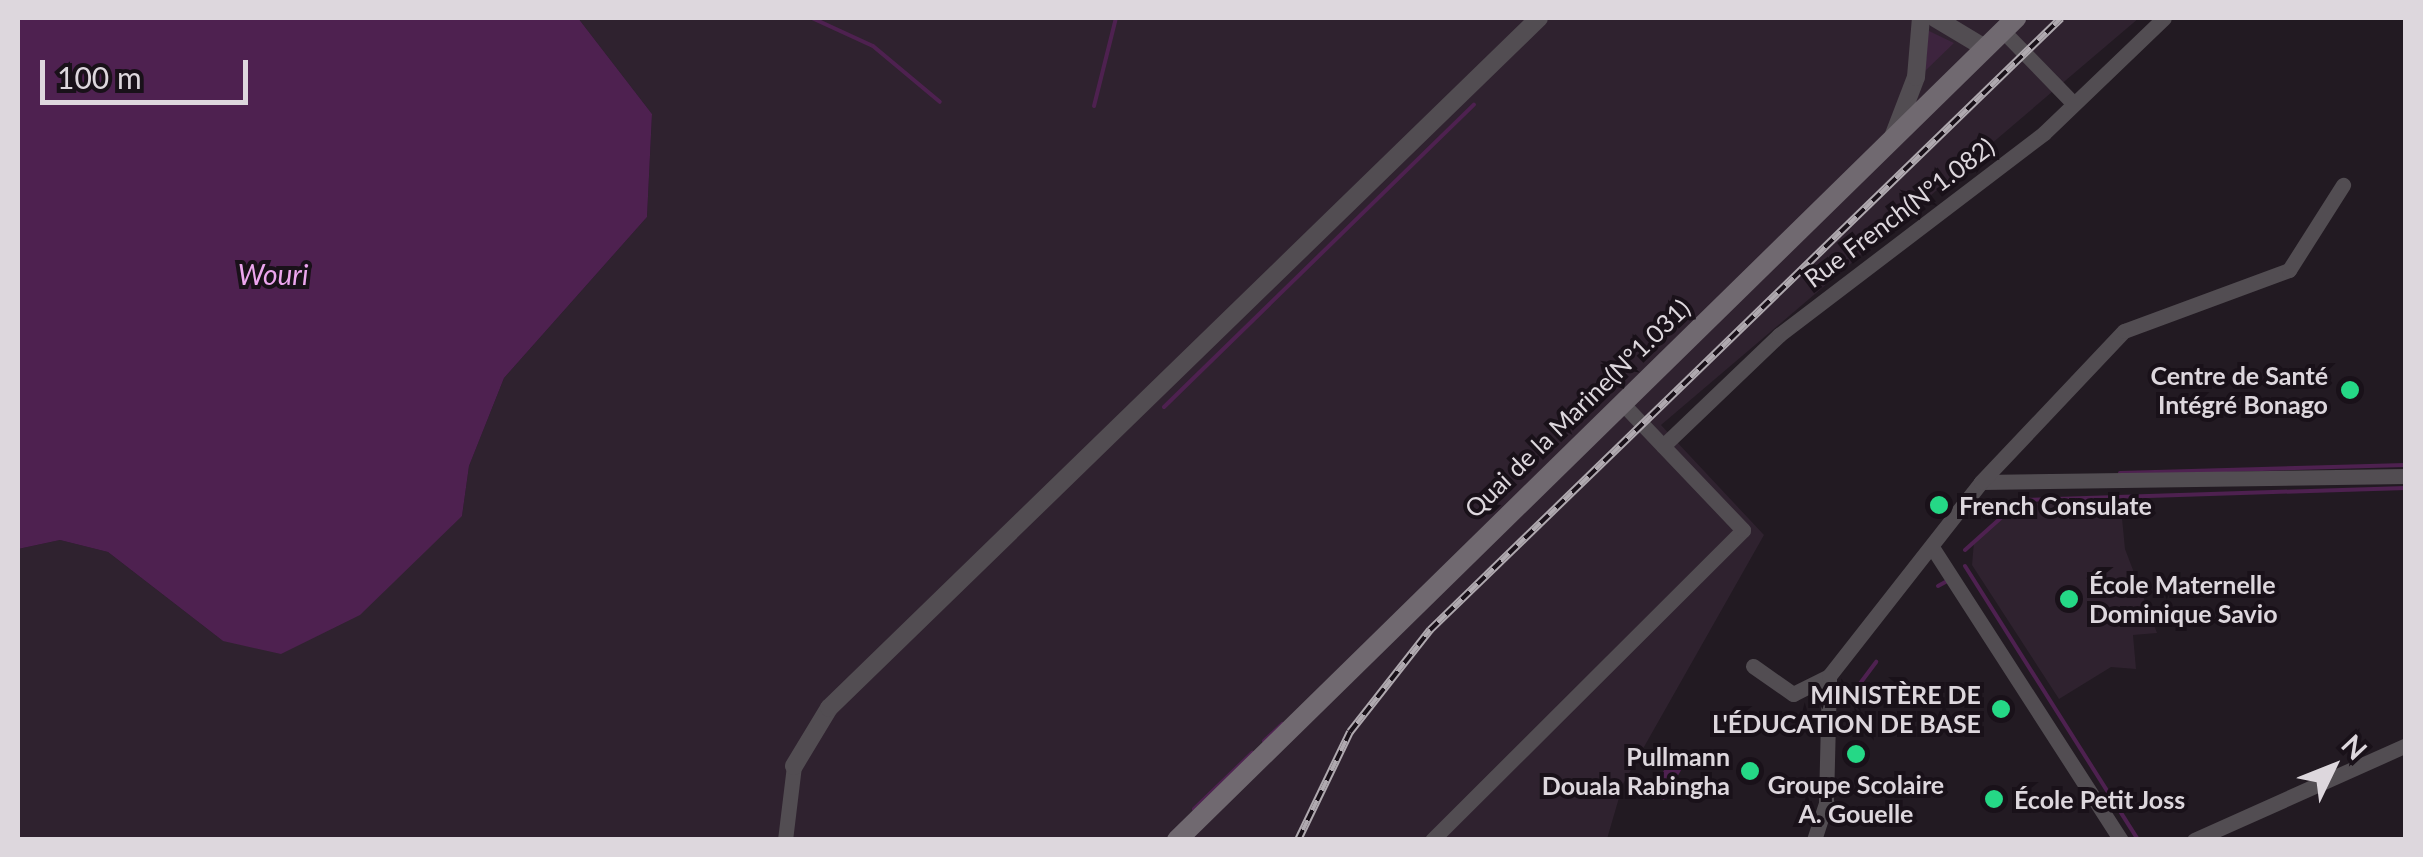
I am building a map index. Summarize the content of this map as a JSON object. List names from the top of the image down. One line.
{"streets":{"main road":["Quai de la Marine(N°1.031)"],"street":["Rue French(N°1.082)"]},"water":["Wouri"],"places":["Centre de Santé Intégré Bonago","French Consulate","École Maternelle Dominique Savio","MINISTÈRE DE L'ÉDUCATION DE BASE","Groupe Scolaire A. Gouelle","Pullmann Douala Rabingha","École Petit Joss"],"scale_bar":"100 m","north":"top right"}
